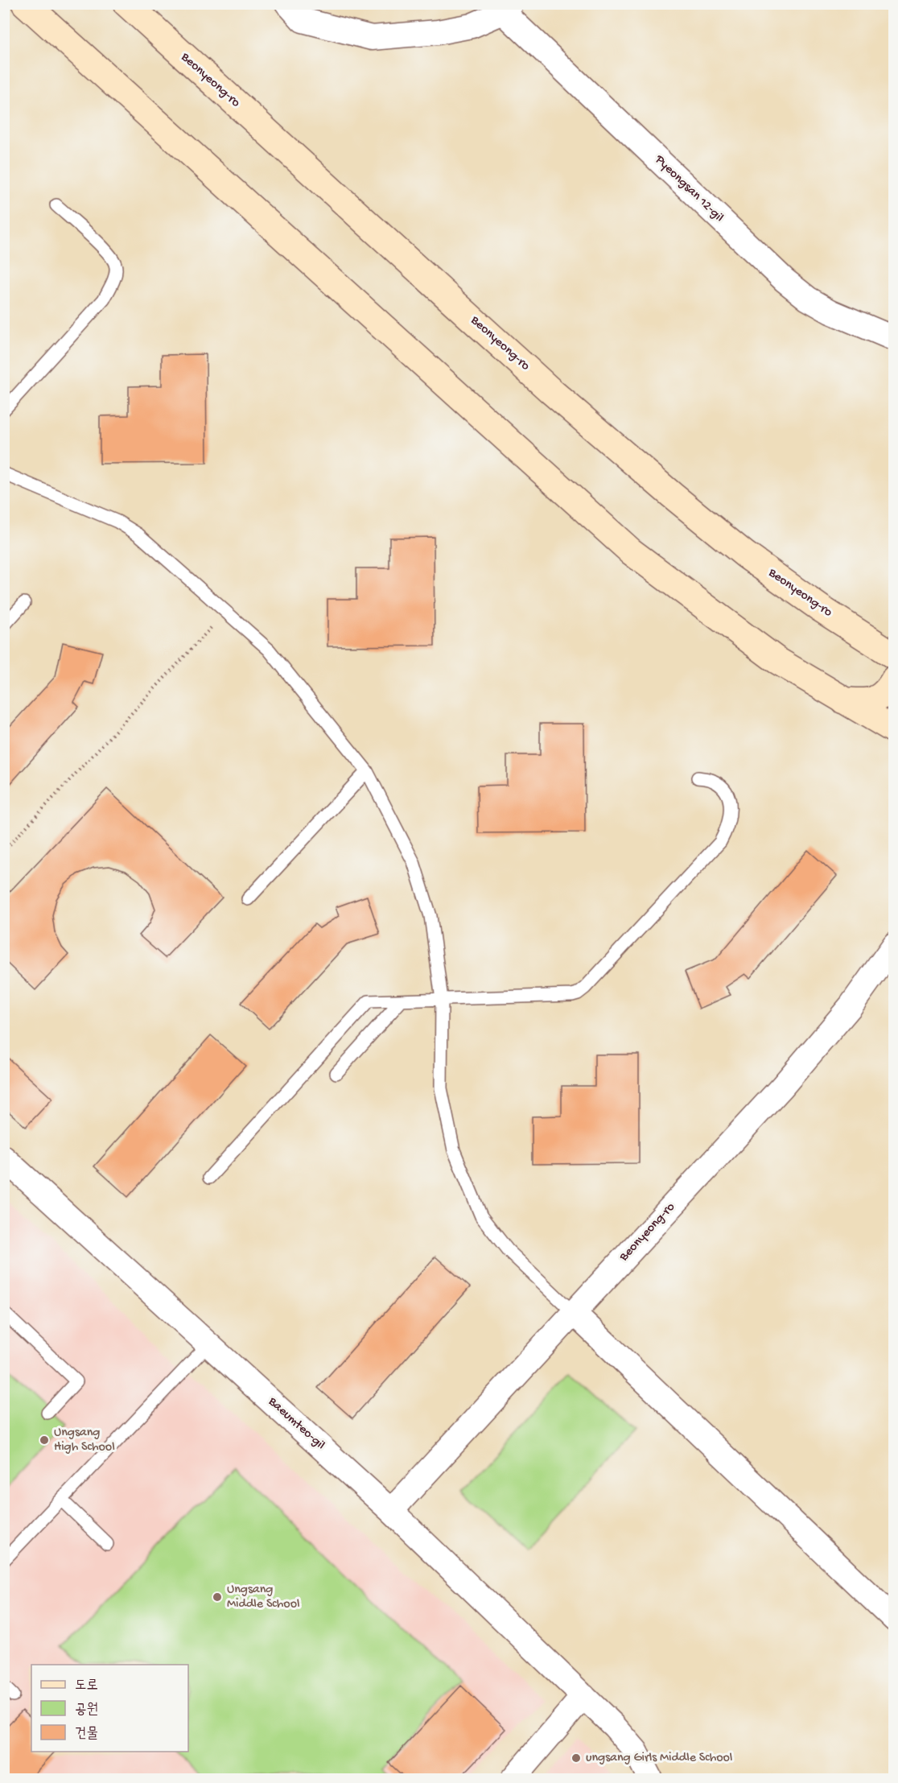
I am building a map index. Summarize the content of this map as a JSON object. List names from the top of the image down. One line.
{"streets":{"main road":["Beonyeong-ro"],"street":["Pyeongsan 12-gil","Baeumteo-gil"]},"crossings":[["Beonyeong-ro","Baeumteo-gil"]],"places":["Ungsang High School","Ungsang Middle School","ungsang Girls Middle School"],"legend":["도로","공원","건물"]}
